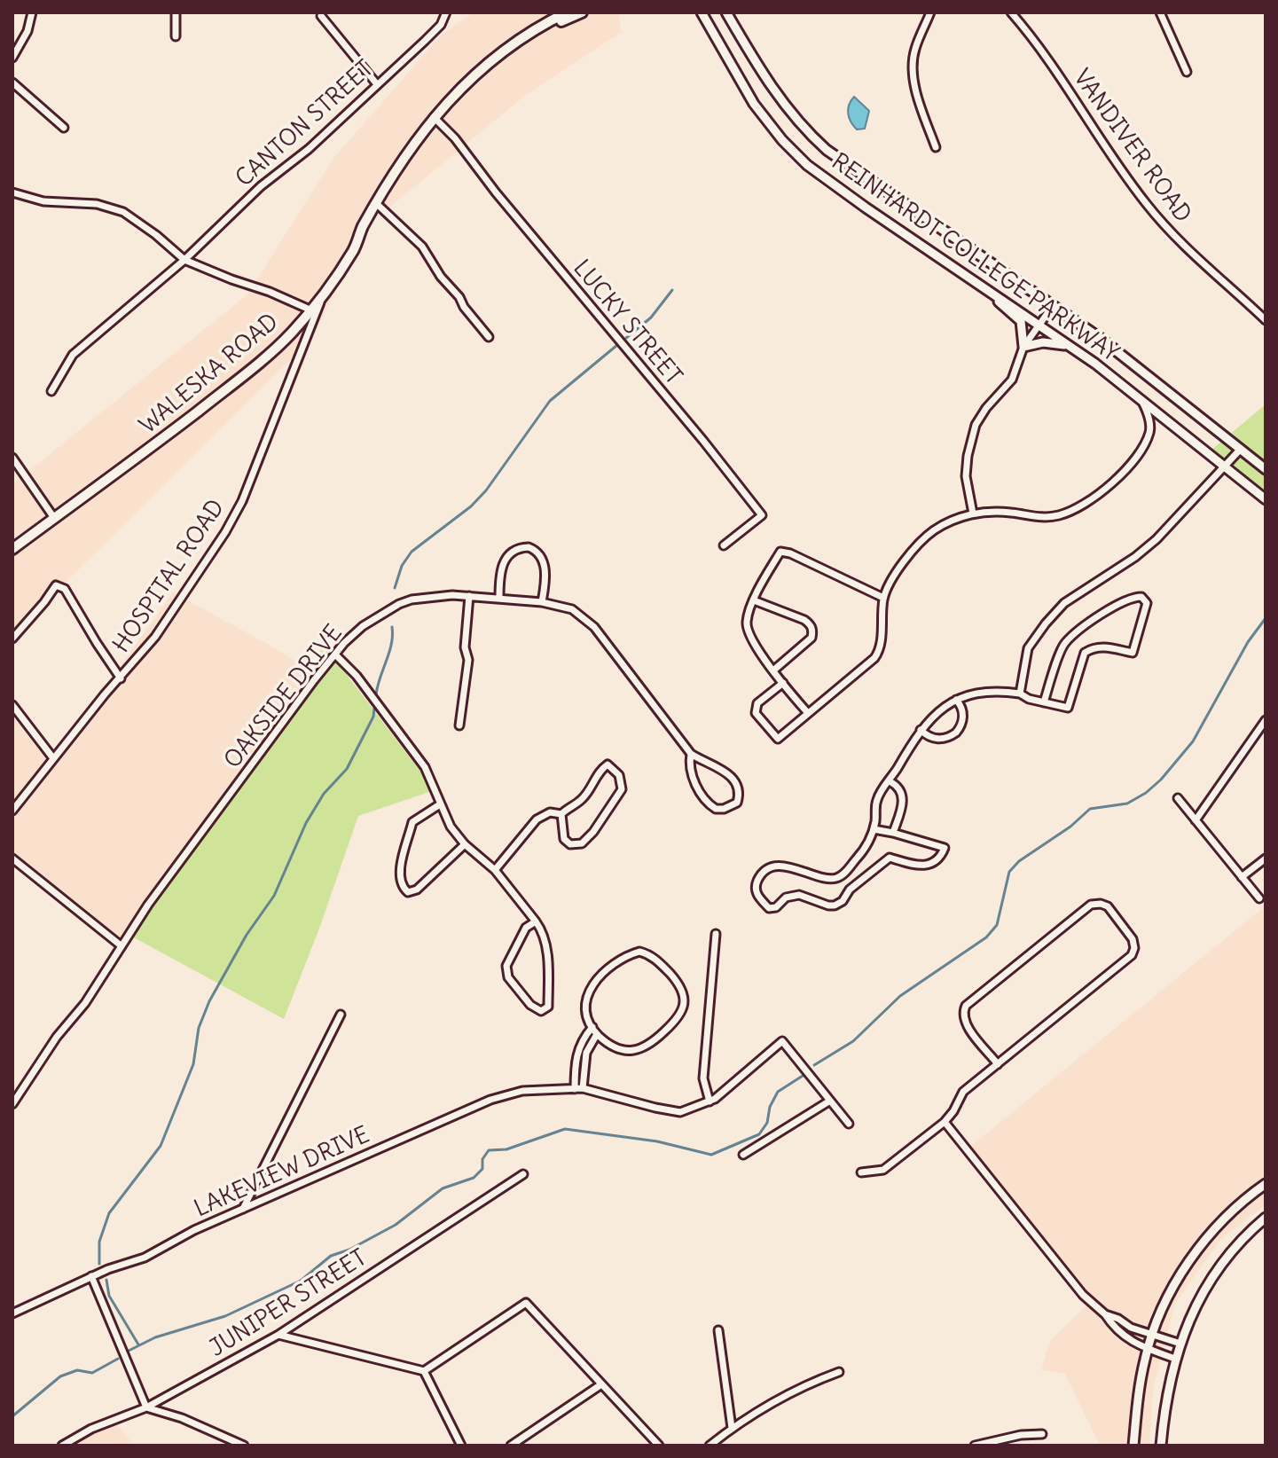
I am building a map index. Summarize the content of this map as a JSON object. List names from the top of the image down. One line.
{"streets":{"main road":["WALESKA ROAD"],"street":["CANTON STREET","VANDIVER ROAD","REINHARDT COLLEGE PARKWAY","LUCKY STREET","HOSPITAL ROAD","OAKSIDE DRIVE","LAKEVIEW DRIVE","JUNIPER STREET"]},"crossings":[["LUCKY STREET","WALESKA ROAD"],["WALESKA ROAD","HOSPITAL ROAD"]]}
